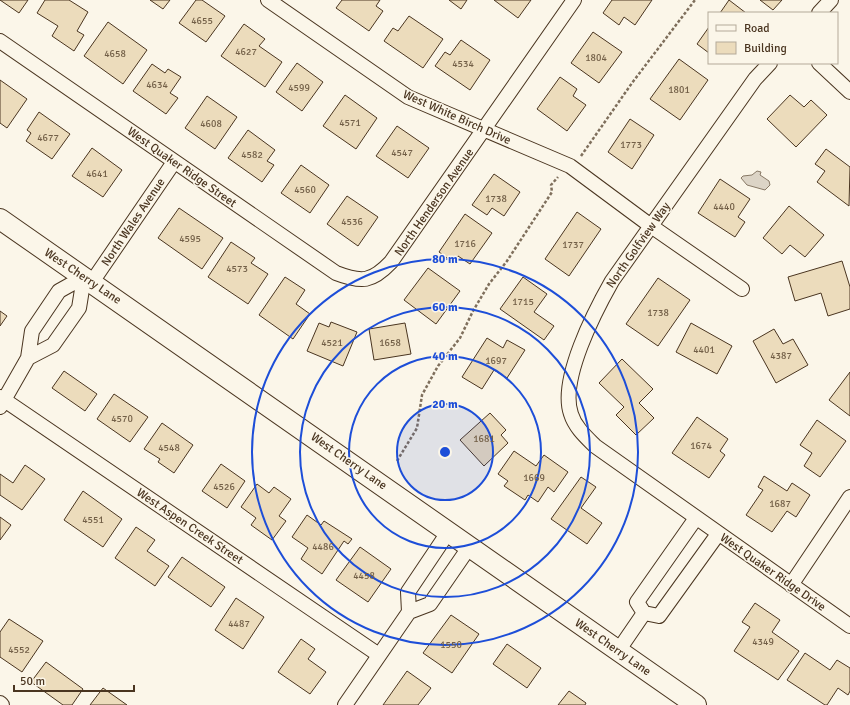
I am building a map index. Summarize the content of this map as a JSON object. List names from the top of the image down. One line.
{"streets":{"main road":["West Cherry Lane"],"street":["West White Birch Drive","West Quaker Ridge Street","North Henderson Avenue","North Wales Avenue","North Golfview Way","West Aspen Creek Street","West Quaker Ridge Drive"]},"crossings":[["West White Birch Drive","North Henderson Avenue"],["West White Birch Drive","North Golfview Way"],["West Quaker Ridge Street","North Henderson Avenue"],["West Quaker Ridge Street","North Wales Avenue"],["North Wales Avenue","West Cherry Lane"],["North Wales Avenue","West Aspen Creek Street"],["North Golfview Way","West Quaker Ridge Drive"]],"house_numbers":["4655","4627","4658","1804","4534","4634","4599","1801","4571","4608","4677","1773","4547","4582","4641","4560","1738","4440","4536","4595","1716","1737","4573","1715","1738","4521","1658","4401","4387","1697","4570","1681","1674","4548","1669","4526","1687","4551","4486","4458","4487","4349","1550","4552"],"legend":["Road","Building"],"scale_bar":"50 m","rings":["80 m","60 m","40 m","20 m"]}
